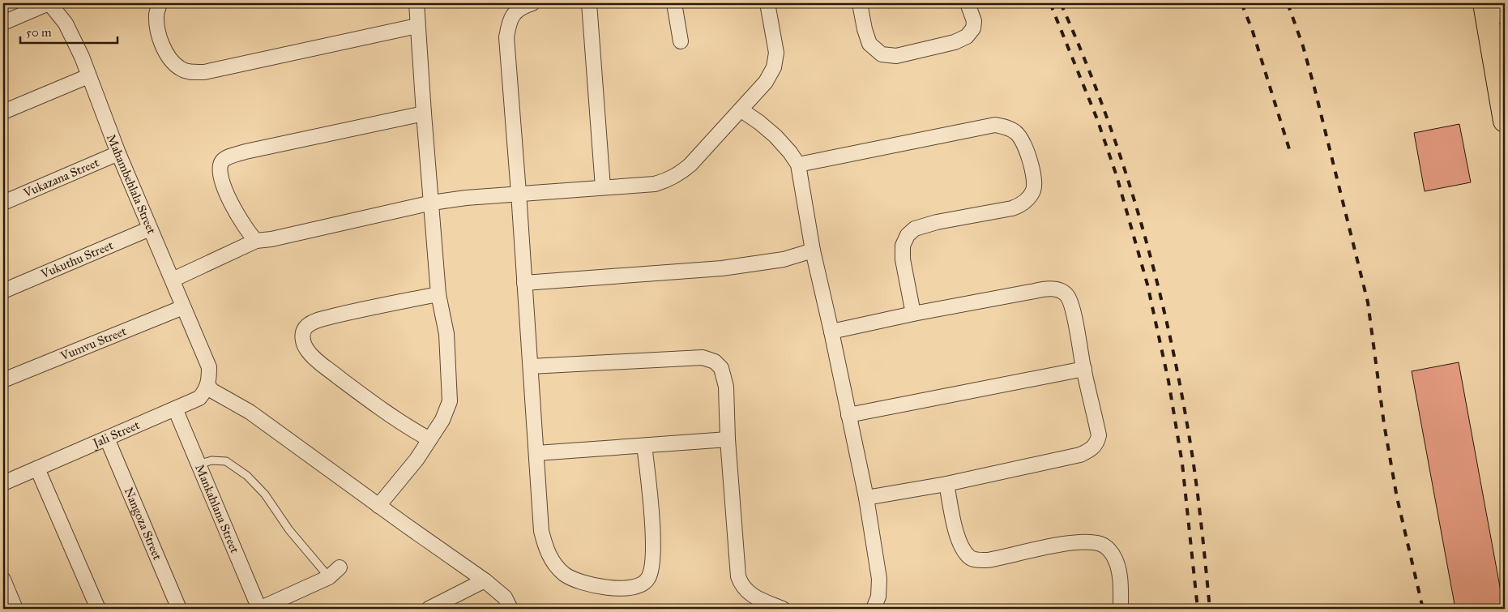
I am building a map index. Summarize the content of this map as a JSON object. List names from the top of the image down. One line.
{"streets":{"street":["Vukazana Street","Mahambehlala Street","Vukuthu Street","Vumvu Street","Jali Street","Mankahlana Street","Nangoza Street"]},"crossings":[["Vukazana Street","Mahambehlala Street"],["Mahambehlala Street","Vukuthu Street"],["Mahambehlala Street","Vumvu Street"],["Mahambehlala Street","Jali Street"],["Jali Street","Mankahlana Street"],["Jali Street","Nangoza Street"]],"scale_bar":"50 m"}
